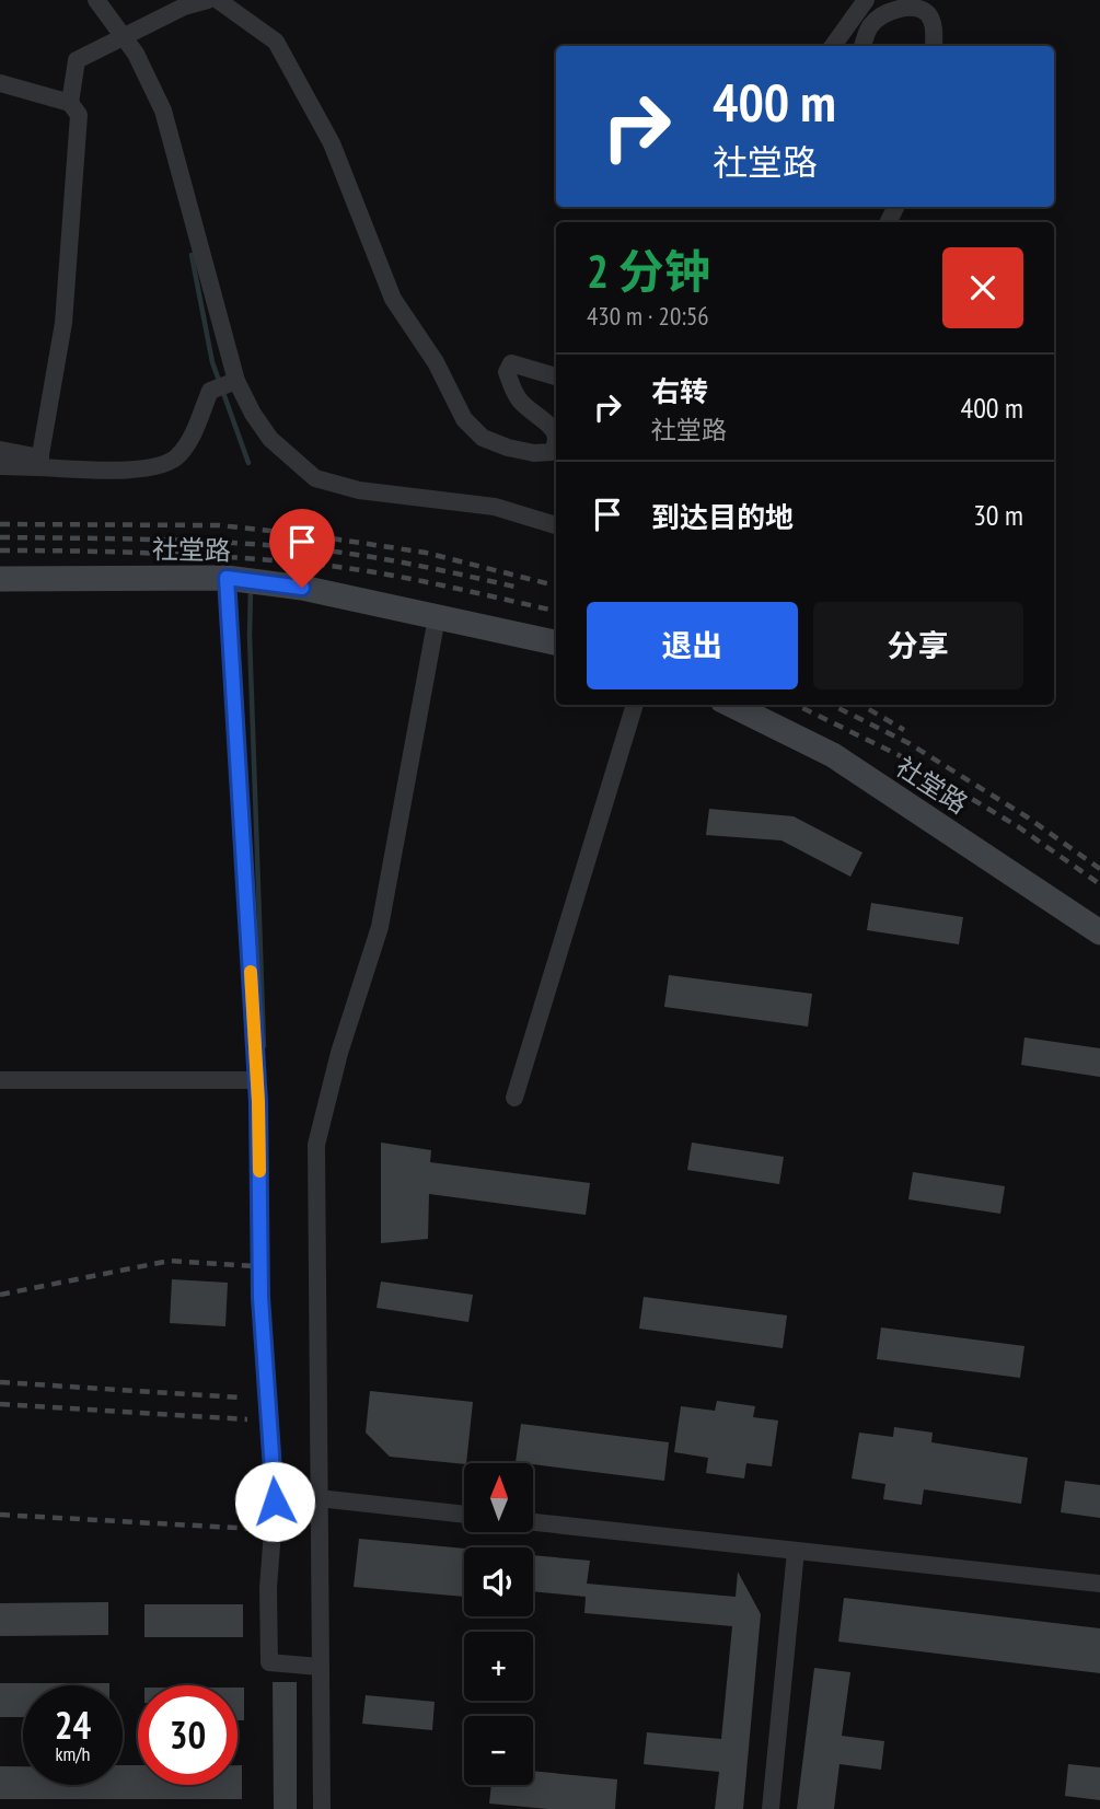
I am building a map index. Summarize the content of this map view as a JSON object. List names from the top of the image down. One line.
{"streets":{"street":["社堂路"]},"north":"top","page":{"turn":["400 m","社堂路"],"heading":["2 分钟","430 m · 20:56"],"list":[{"name":"右转","note":"社堂路","value":"400 m"},{"name":"到达目的地","value":"30 m"}],"buttons":["退出","分享"],"map_buttons":["+","−"],"speed":"24 km/h","limit":"30"}}
